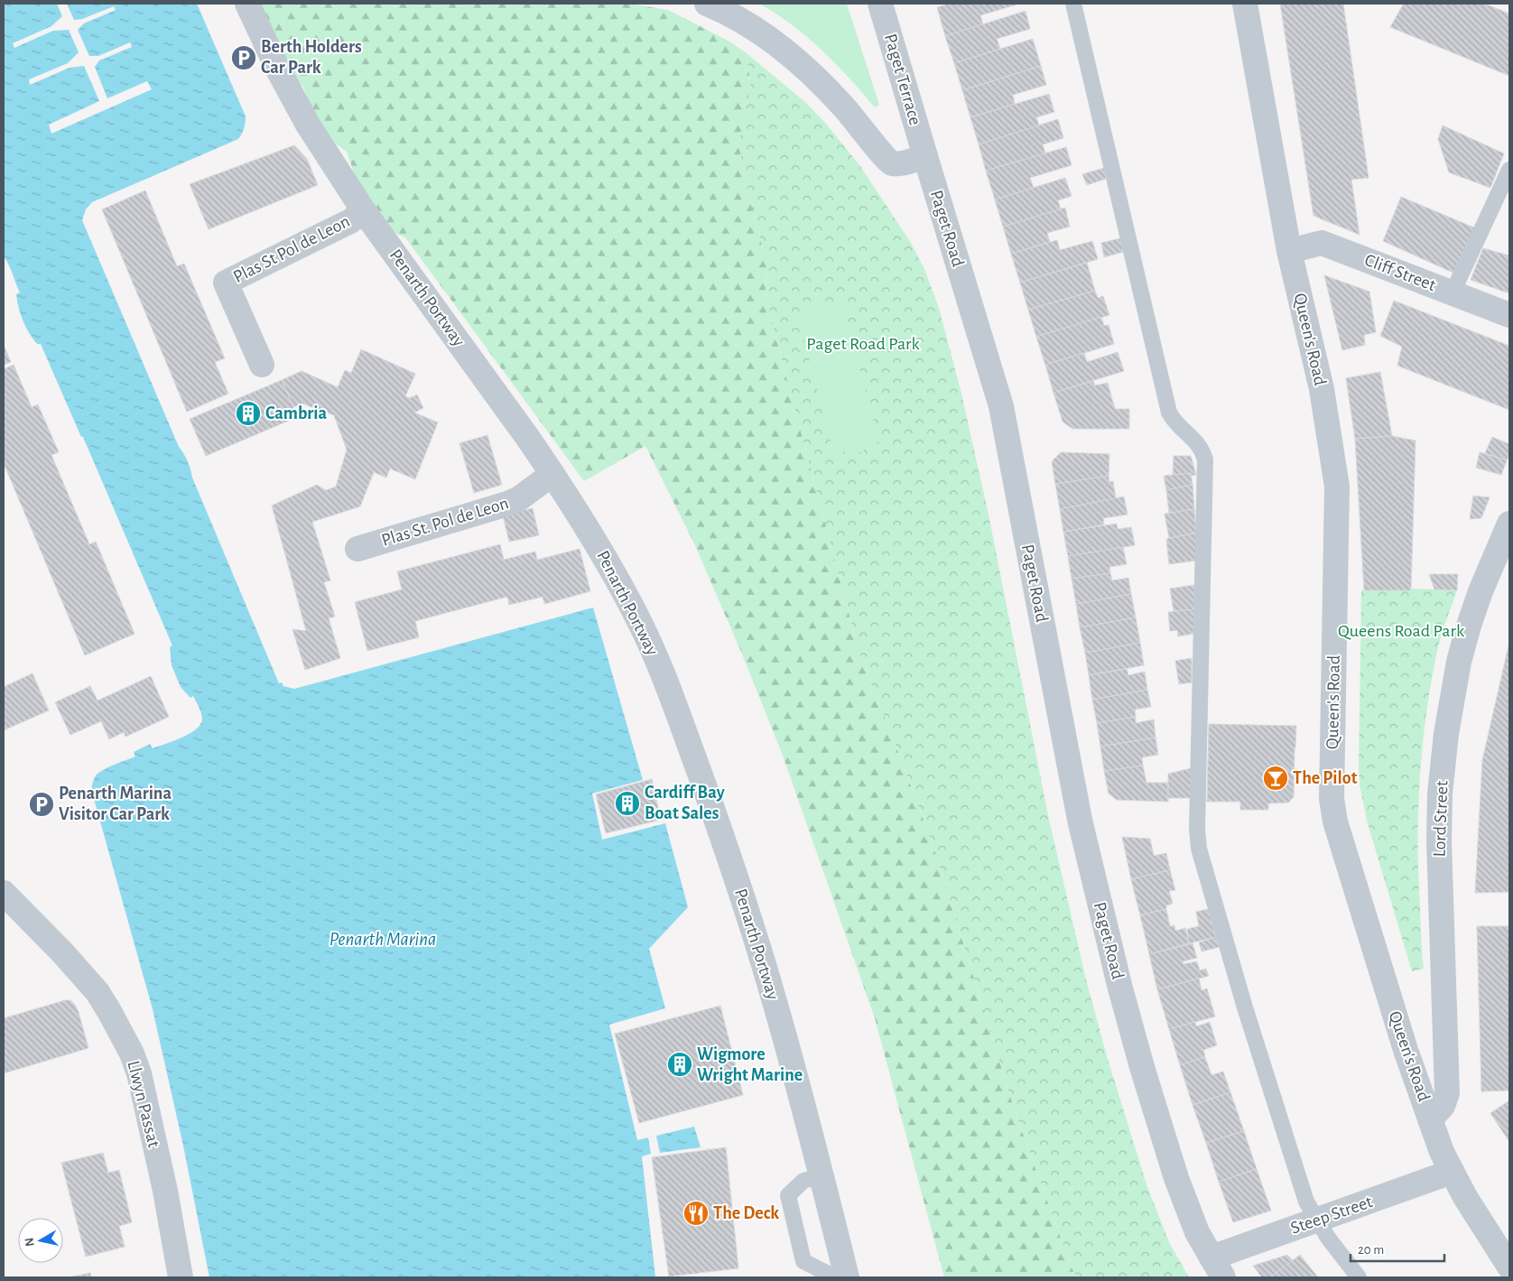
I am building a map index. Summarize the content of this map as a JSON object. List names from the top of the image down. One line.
{"streets":{"street":["Paget Terrace","Paget Road","Plas St Pol de Leon","Cliff Street","Penarth Portway","Queen's Road","Plas St. Pol de Leon","Lord Street","Llwyn Passat","Steep Street"]},"crossings":[["Paget Terrace","Paget Road"],["Paget Road","Steep Street"],["Plas St Pol de Leon","Penarth Portway"],["Cliff Street","Queen's Road"],["Penarth Portway","Plas St. Pol de Leon"],["Queen's Road","Lord Street"],["Queen's Road","Steep Street"]],"water":["Penarth Marina"],"parks":["Paget Road Park","Queens Road Park"],"places":{"parking":["Berth Holders Car Park","Penarth Marina Visitor Car Park"],"building":["Cambria","Cardiff Bay Boat Sales","Wigmore Wright Marine"],"bar":["The Pilot"],"restaurant":["The Deck"]},"scale_bar":"20 m","north":"left"}
